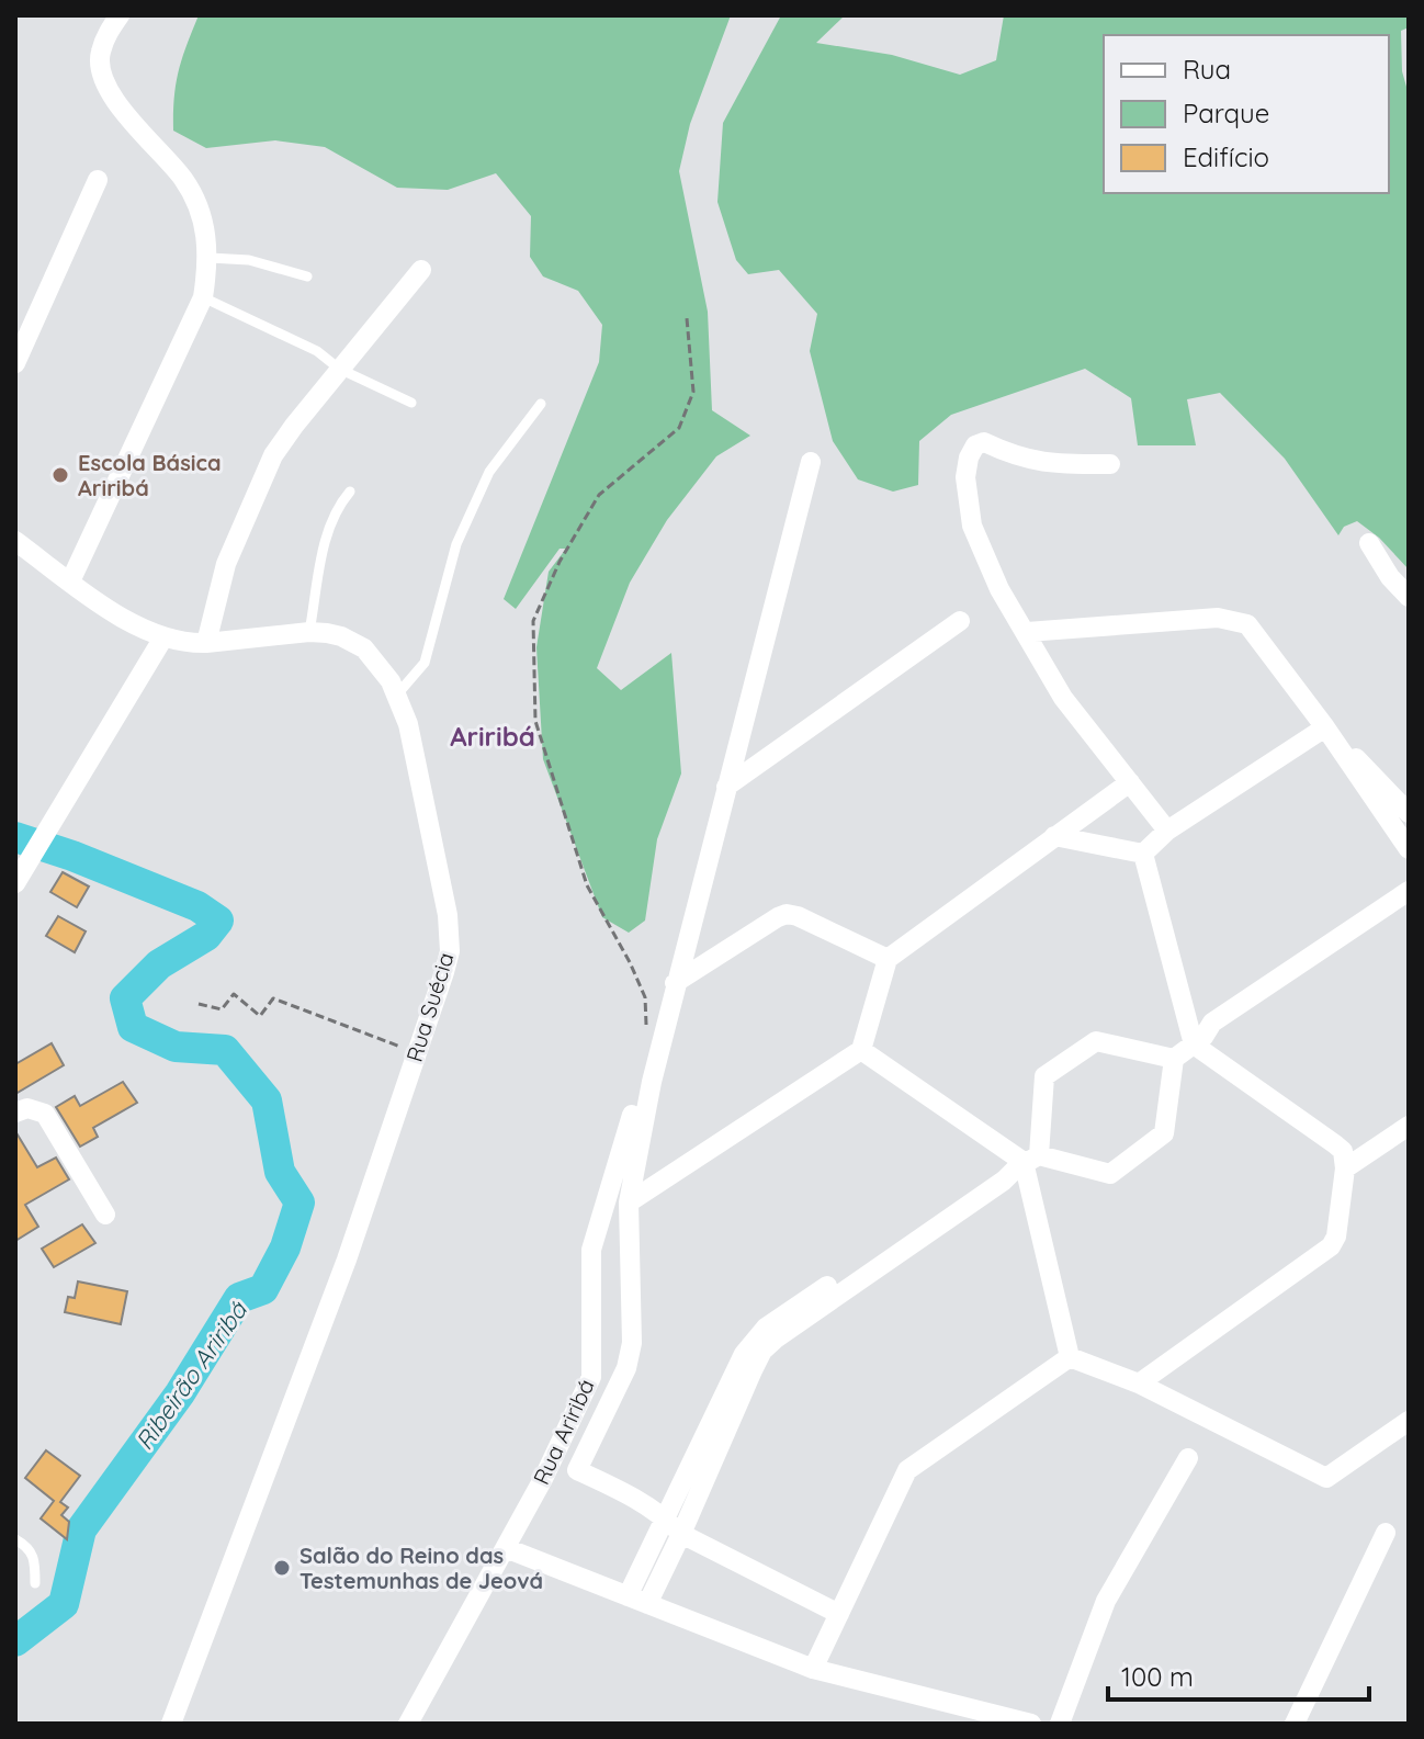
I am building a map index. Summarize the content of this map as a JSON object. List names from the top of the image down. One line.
{"streets":{"street":["Rua Suécia","Rua Ariribá"]},"districts":["Ariribá"],"water":["Ribeirão Ariribá"],"places":["Escola Básica Ariribá","Salão do Reino das Testemunhas de Jeová"],"legend":["Rua","Parque","Edifício"],"scale_bar":"100 m"}
